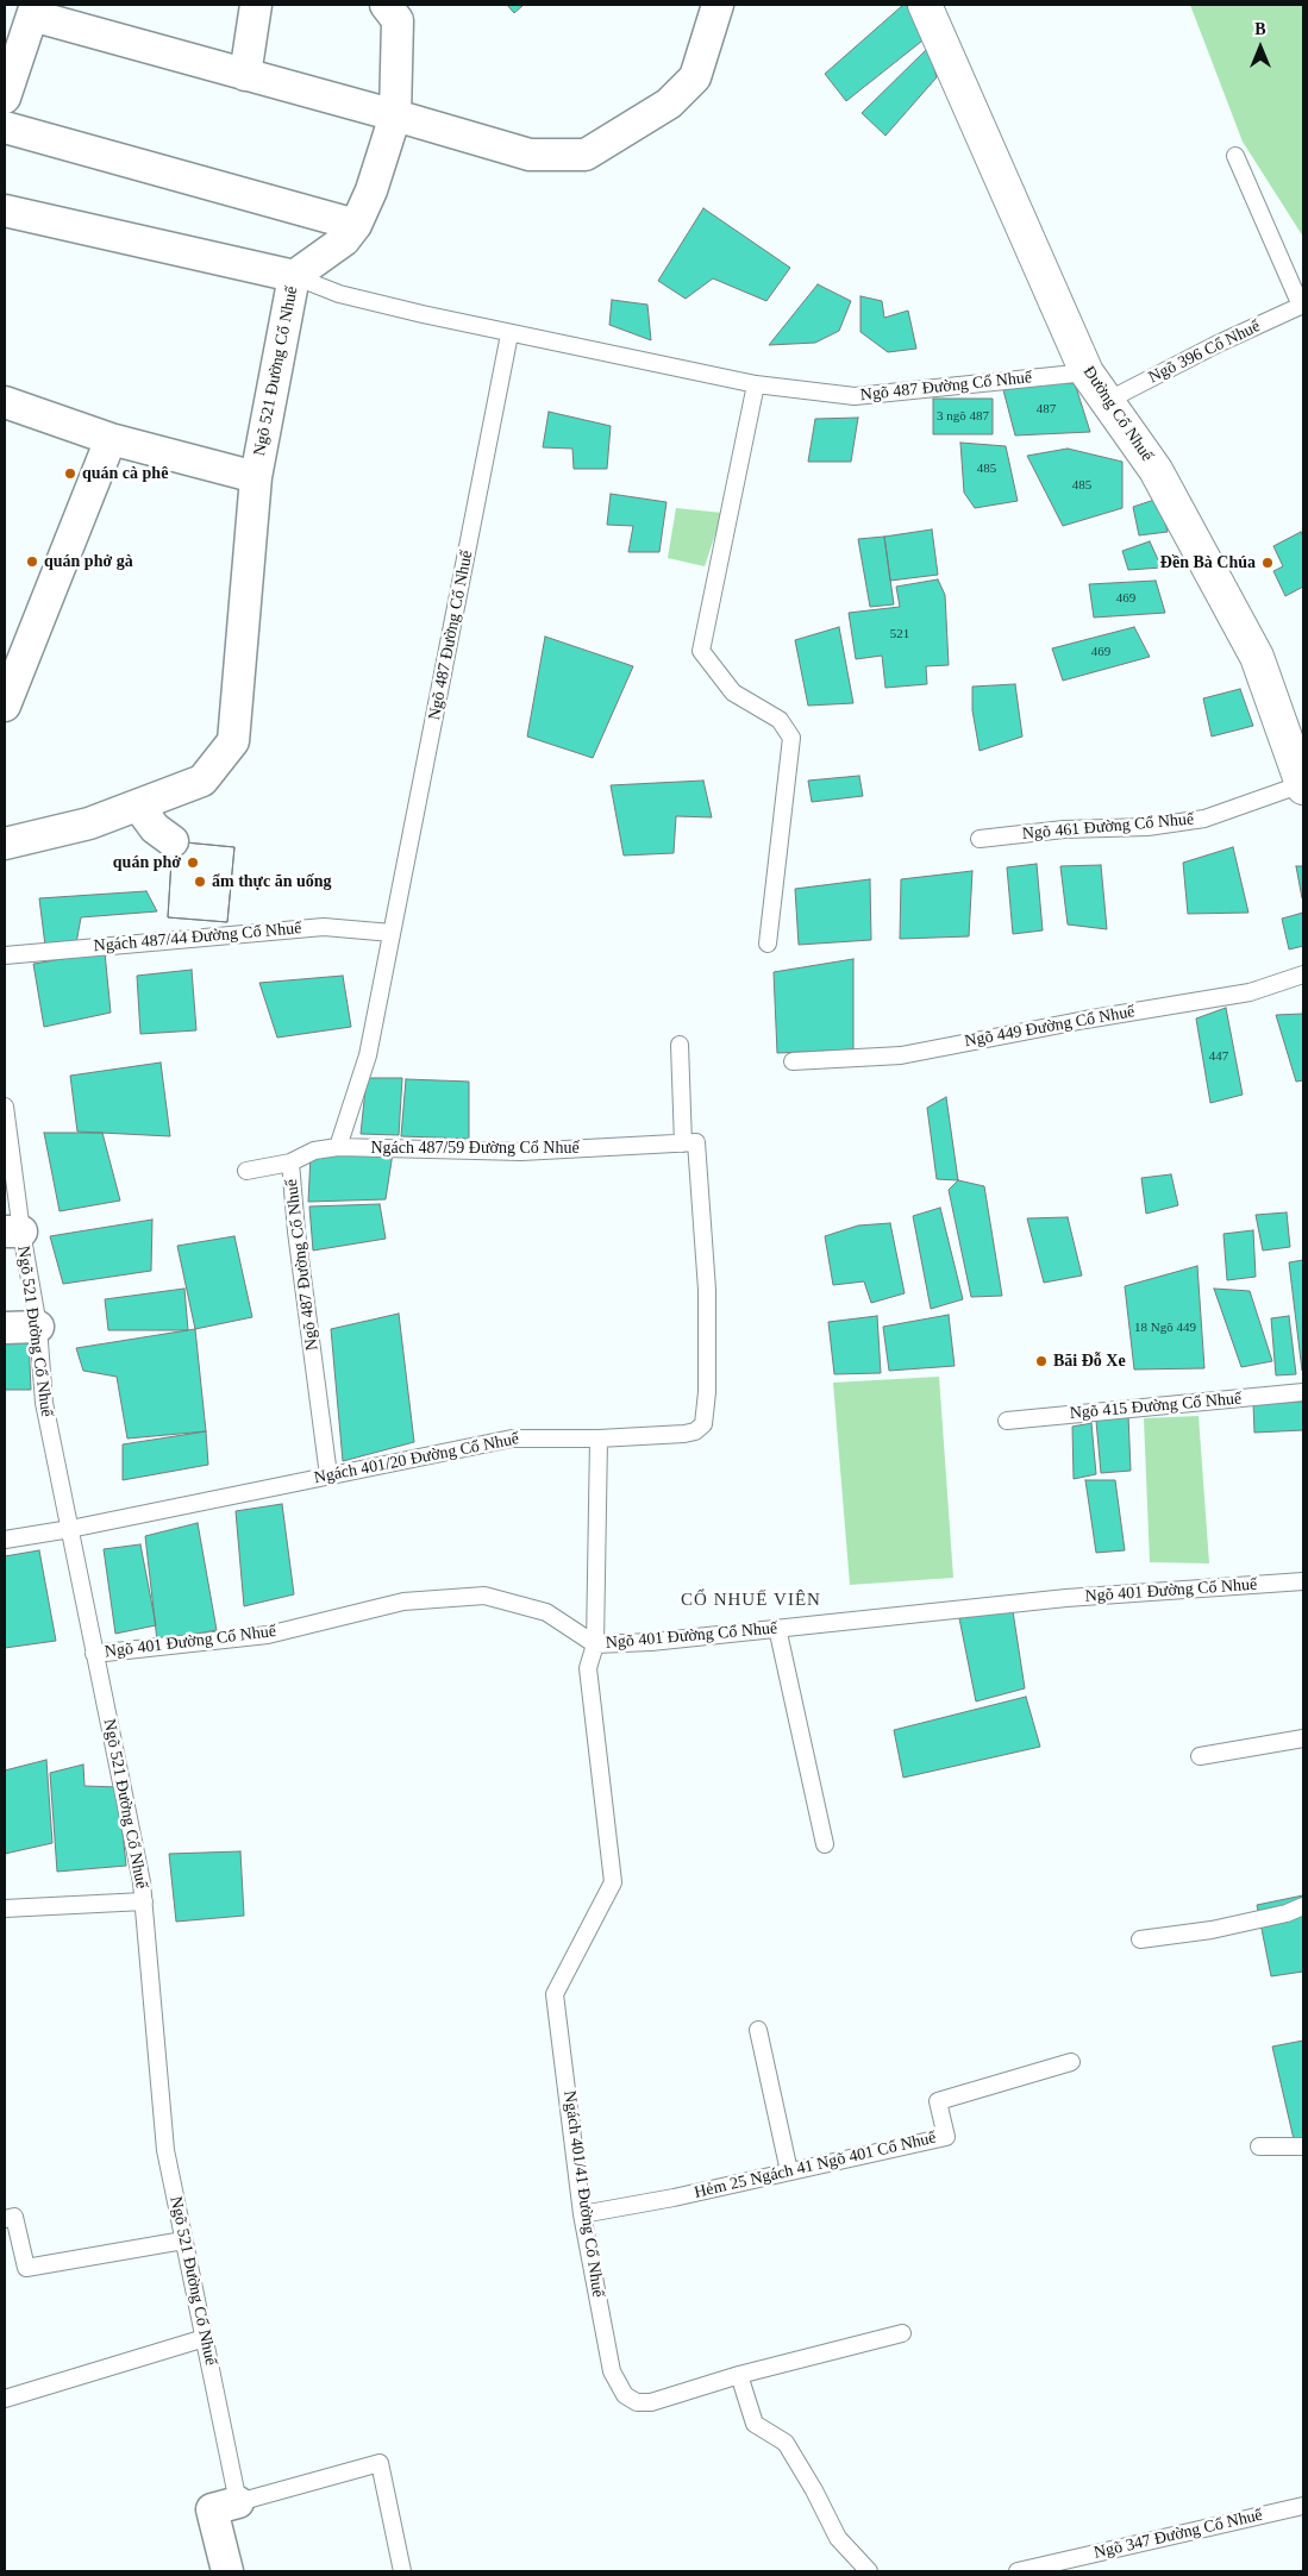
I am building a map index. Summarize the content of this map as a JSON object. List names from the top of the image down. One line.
{"streets":{"main road":["Đường Cổ Nhuế"],"street":["Ngõ 521 Đường Cổ Nhuế"],"lane":["Ngõ 396 Cổ Nhuế","Ngõ 487 Đường Cổ Nhuế","Ngõ 461 Đường Cổ Nhuế","Ngách 487/44 Đường Cổ Nhuế","Ngõ 449 Đường Cổ Nhuế","Ngách 487/59 Đường Cổ Nhuế","Ngõ 415 Đường Cổ Nhuế","Ngách 401/20 Đường Cổ Nhuế","Ngõ 401 Đường Cổ Nhuế","Hẻm 25 Ngách 41 Ngõ 401 Cổ Nhuế","Ngách 401/41 Đường Cổ Nhuế","Ngõ 347 Đường Cổ Nhuế"]},"crossings":[["Ngõ 396 Cổ Nhuế","Đường Cổ Nhuế"],["Ngõ 521 Đường Cổ Nhuế","Ngách 401/20 Đường Cổ Nhuế"],["Ngõ 521 Đường Cổ Nhuế","Ngõ 401 Đường Cổ Nhuế"],["Ngõ 487 Đường Cổ Nhuế","Đường Cổ Nhuế"],["Ngõ 487 Đường Cổ Nhuế","Ngách 487/44 Đường Cổ Nhuế"],["Ngõ 487 Đường Cổ Nhuế","Ngách 487/59 Đường Cổ Nhuế"],["Ngõ 487 Đường Cổ Nhuế","Ngách 401/20 Đường Cổ Nhuế"],["Đường Cổ Nhuế","Ngõ 461 Đường Cổ Nhuế"],["Ngách 487/59 Đường Cổ Nhuế","Ngách 401/20 Đường Cổ Nhuế"],["Ngõ 401 Đường Cổ Nhuế","Ngách 401/41 Đường Cổ Nhuế"],["Hẻm 25 Ngách 41 Ngõ 401 Cổ Nhuế","Ngách 401/41 Đường Cổ Nhuế"]],"districts":["CỔ NHUẾ VIÊN"],"places":["quán cà phê","quán phở gà","Đền Bà Chúa","quán phở","ẩm thực ăn uống","Bãi Đỗ Xe"],"house_numbers":["487","3 ngõ 487","485","485","469","521","469","447","18 Ngõ 449"],"north":"top"}
